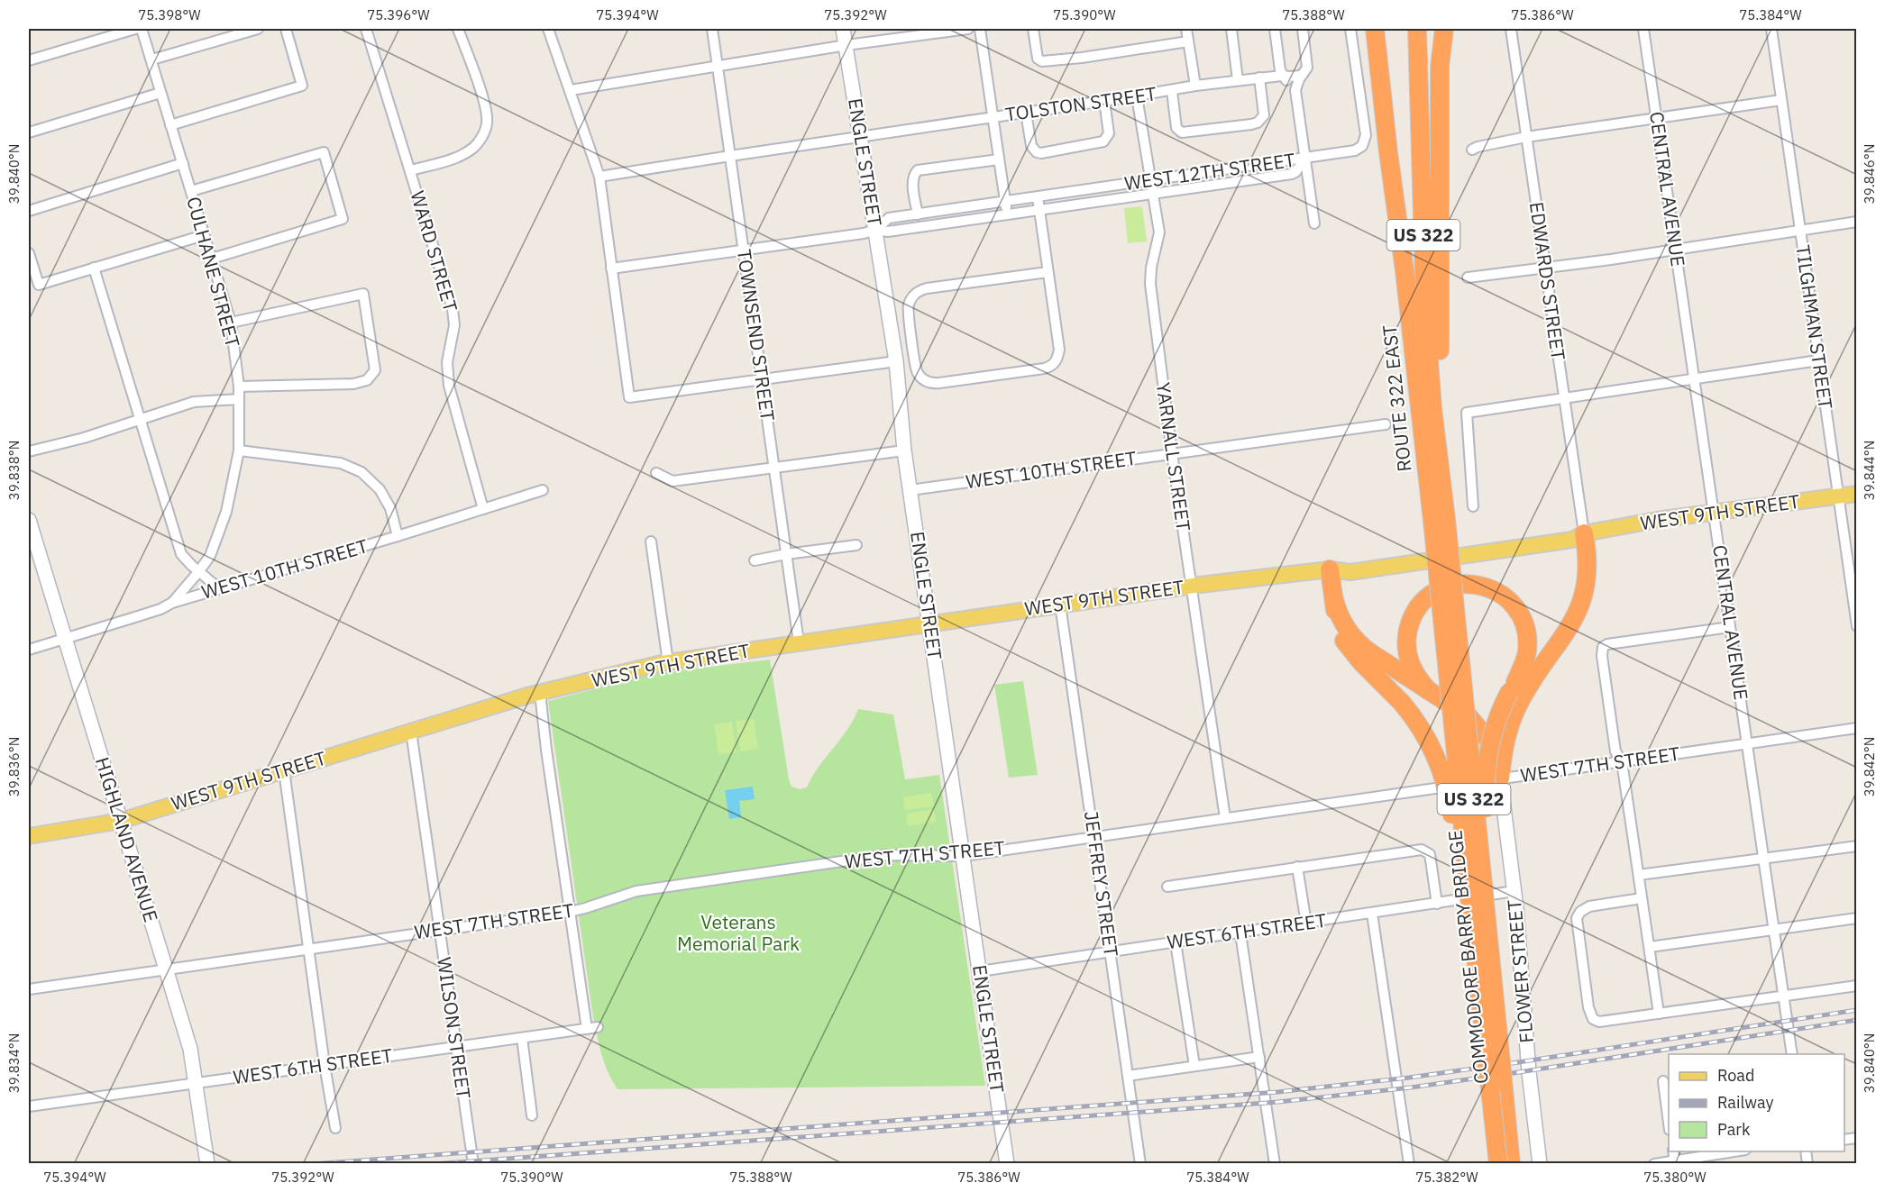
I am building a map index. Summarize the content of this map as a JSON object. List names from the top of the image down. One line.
{"streets":{"highway":["US 322","ROUTE 322 EAST","COMMODORE BARRY BRIDGE"],"main road":["ENGLE STREET","WEST 9TH STREET","HIGHLAND AVENUE","FLOWER STREET"],"street":["TOLSTON STREET","WEST 12TH STREET","CENTRAL AVENUE","WARD STREET","CULHANE STREET","EDWARDS STREET","TILGHMAN STREET","TOWNSEND STREET","YARNALL STREET","WEST 10TH STREET","WEST 7TH STREET","JEFFREY STREET","WEST 6TH STREET","WILSON STREET"]},"crossings":[["TOLSTON STREET","ENGLE STREET"],["TOLSTON STREET","TOWNSEND STREET"],["TOLSTON STREET","YARNALL STREET"],["ENGLE STREET","WEST 12TH STREET"],["ENGLE STREET","WEST 10TH STREET"],["ENGLE STREET","WEST 9TH STREET"],["ENGLE STREET","WEST 7TH STREET"],["ENGLE STREET","WEST 6TH STREET"],["WEST 12TH STREET","TOWNSEND STREET"],["WEST 12TH STREET","YARNALL STREET"],["CENTRAL AVENUE","WEST 9TH STREET"],["CENTRAL AVENUE","WEST 7TH STREET"],["US 322","ROUTE 322 EAST"],["US 322","COMMODORE BARRY BRIDGE"],["WARD STREET","WEST 10TH STREET"],["CULHANE STREET","WEST 10TH STREET"],["EDWARDS STREET","WEST 9TH STREET"],["TILGHMAN STREET","WEST 9TH STREET"],["TOWNSEND STREET","WEST 9TH STREET"],["ROUTE 322 EAST","COMMODORE BARRY BRIDGE"],["YARNALL STREET","WEST 10TH STREET"],["YARNALL STREET","WEST 9TH STREET"],["YARNALL STREET","WEST 7TH STREET"],["WEST 10TH STREET","HIGHLAND AVENUE"],["WEST 9TH STREET","HIGHLAND AVENUE"],["WEST 9TH STREET","JEFFREY STREET"],["WEST 9TH STREET","WILSON STREET"],["WEST 7TH STREET","HIGHLAND AVENUE"],["WEST 7TH STREET","JEFFREY STREET"],["WEST 7TH STREET","WEST 6TH STREET"],["WEST 7TH STREET","FLOWER STREET"],["WEST 7TH STREET","WILSON STREET"],["HIGHLAND AVENUE","WEST 6TH STREET"],["JEFFREY STREET","WEST 6TH STREET"],["WEST 6TH STREET","FLOWER STREET"],["WEST 6TH STREET","WILSON STREET"]],"parks":["Veterans Memorial Park"],"legend":["Road","Railway","Park"],"coordinates":["75.398°W","75.396°W","75.394°W","75.392°W","75.390°W","75.388°W","75.386°W","75.384°W","39.840°N","39.846°N","39.838°N","39.844°N","39.836°N","39.842°N","39.834°N","75.382°W","75.380°W"]}
